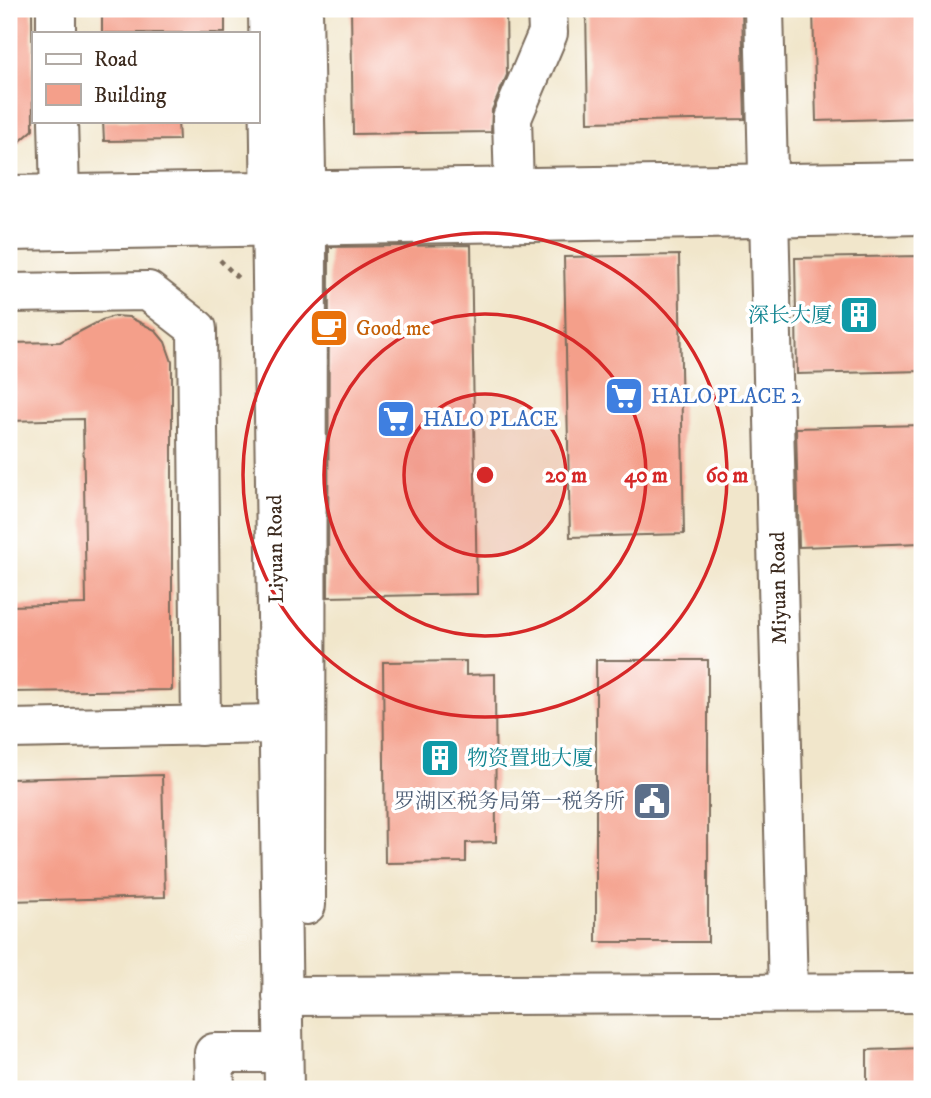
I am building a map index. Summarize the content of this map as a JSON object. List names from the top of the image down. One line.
{"streets":{"street":["Liyuan Road","Miyuan Road"]},"places":{"building":["深长大厦","物资置地大厦"],"cafe":["Good me"],"supermarket":["HALO PLACE 2","HALO PLACE"],"public building":["罗湖区税务局第一税务所"]},"legend":["Road","Building"],"rings":["20 m","40 m","60 m"]}
